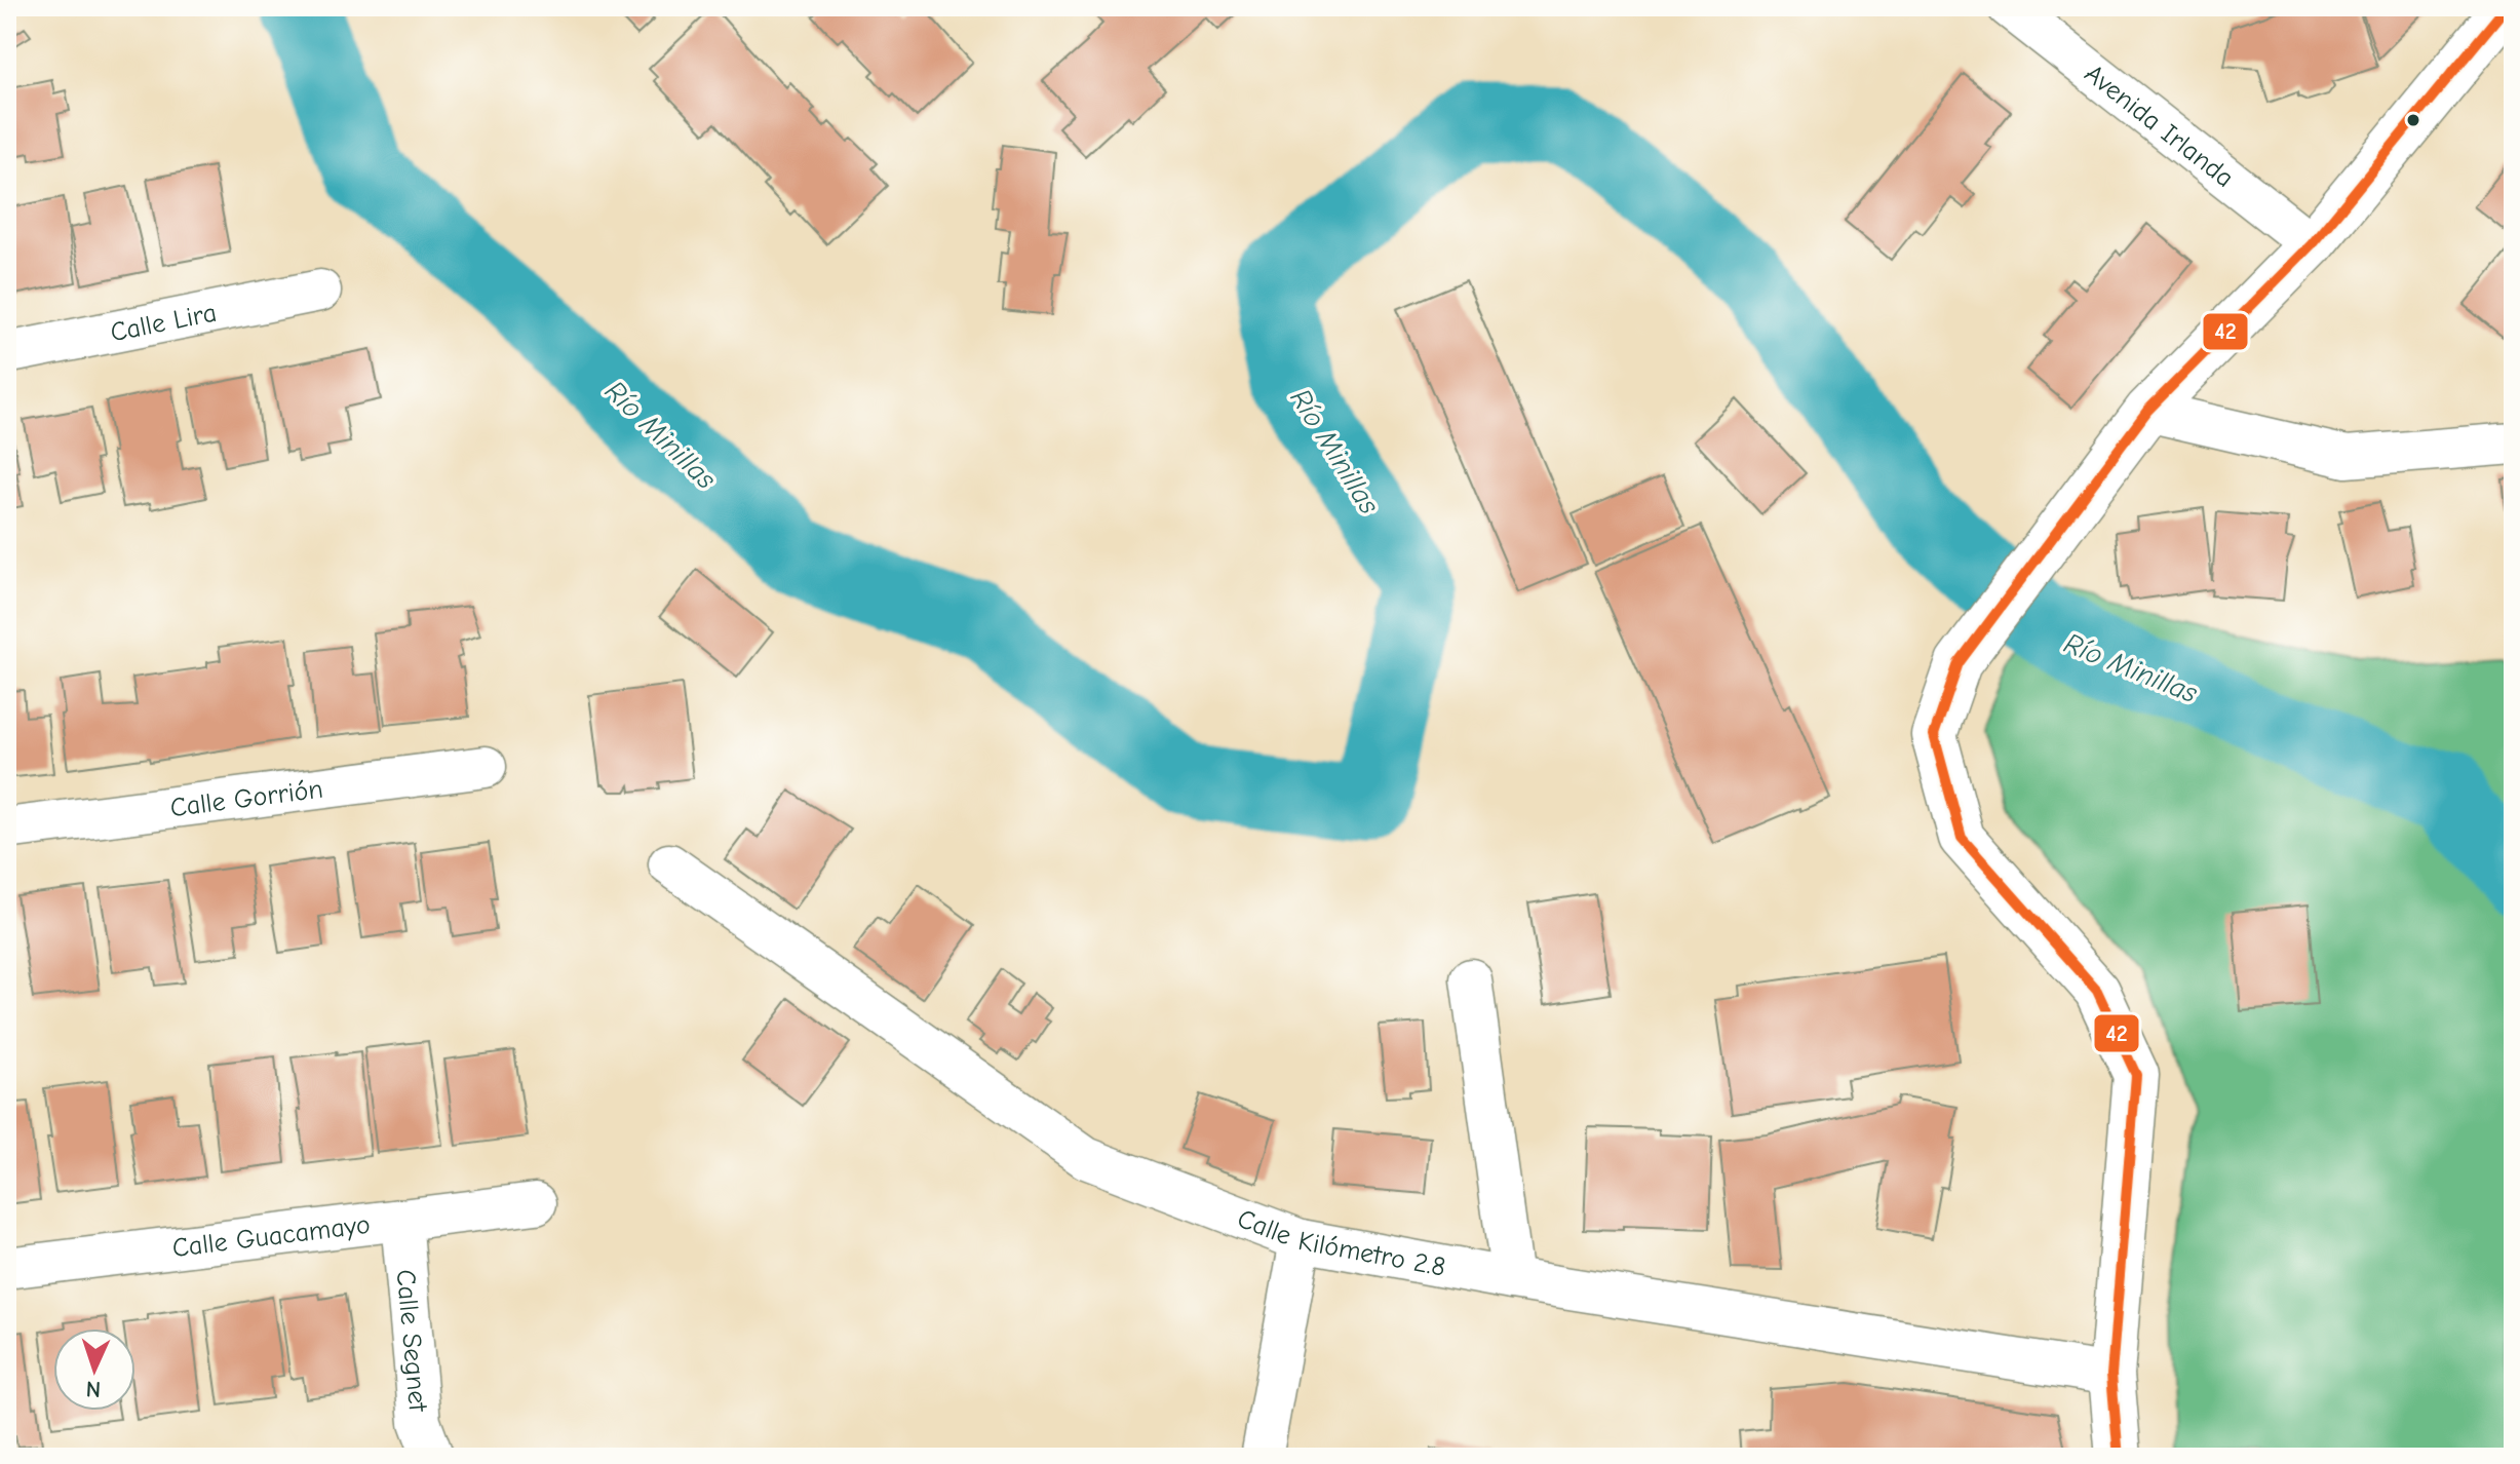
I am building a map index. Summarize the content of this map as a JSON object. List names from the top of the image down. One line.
{"streets":{"street":["Avenida Irlanda","Calle Lira","Calle Gorrión","Calle Guacamayo","Calle Kilómetro 2.8","Calle Segnet"]},"crossings":[["Calle Guacamayo","Calle Segnet"]],"water":["Río Minillas"],"lines":["transit line 42"],"north":"bottom"}
